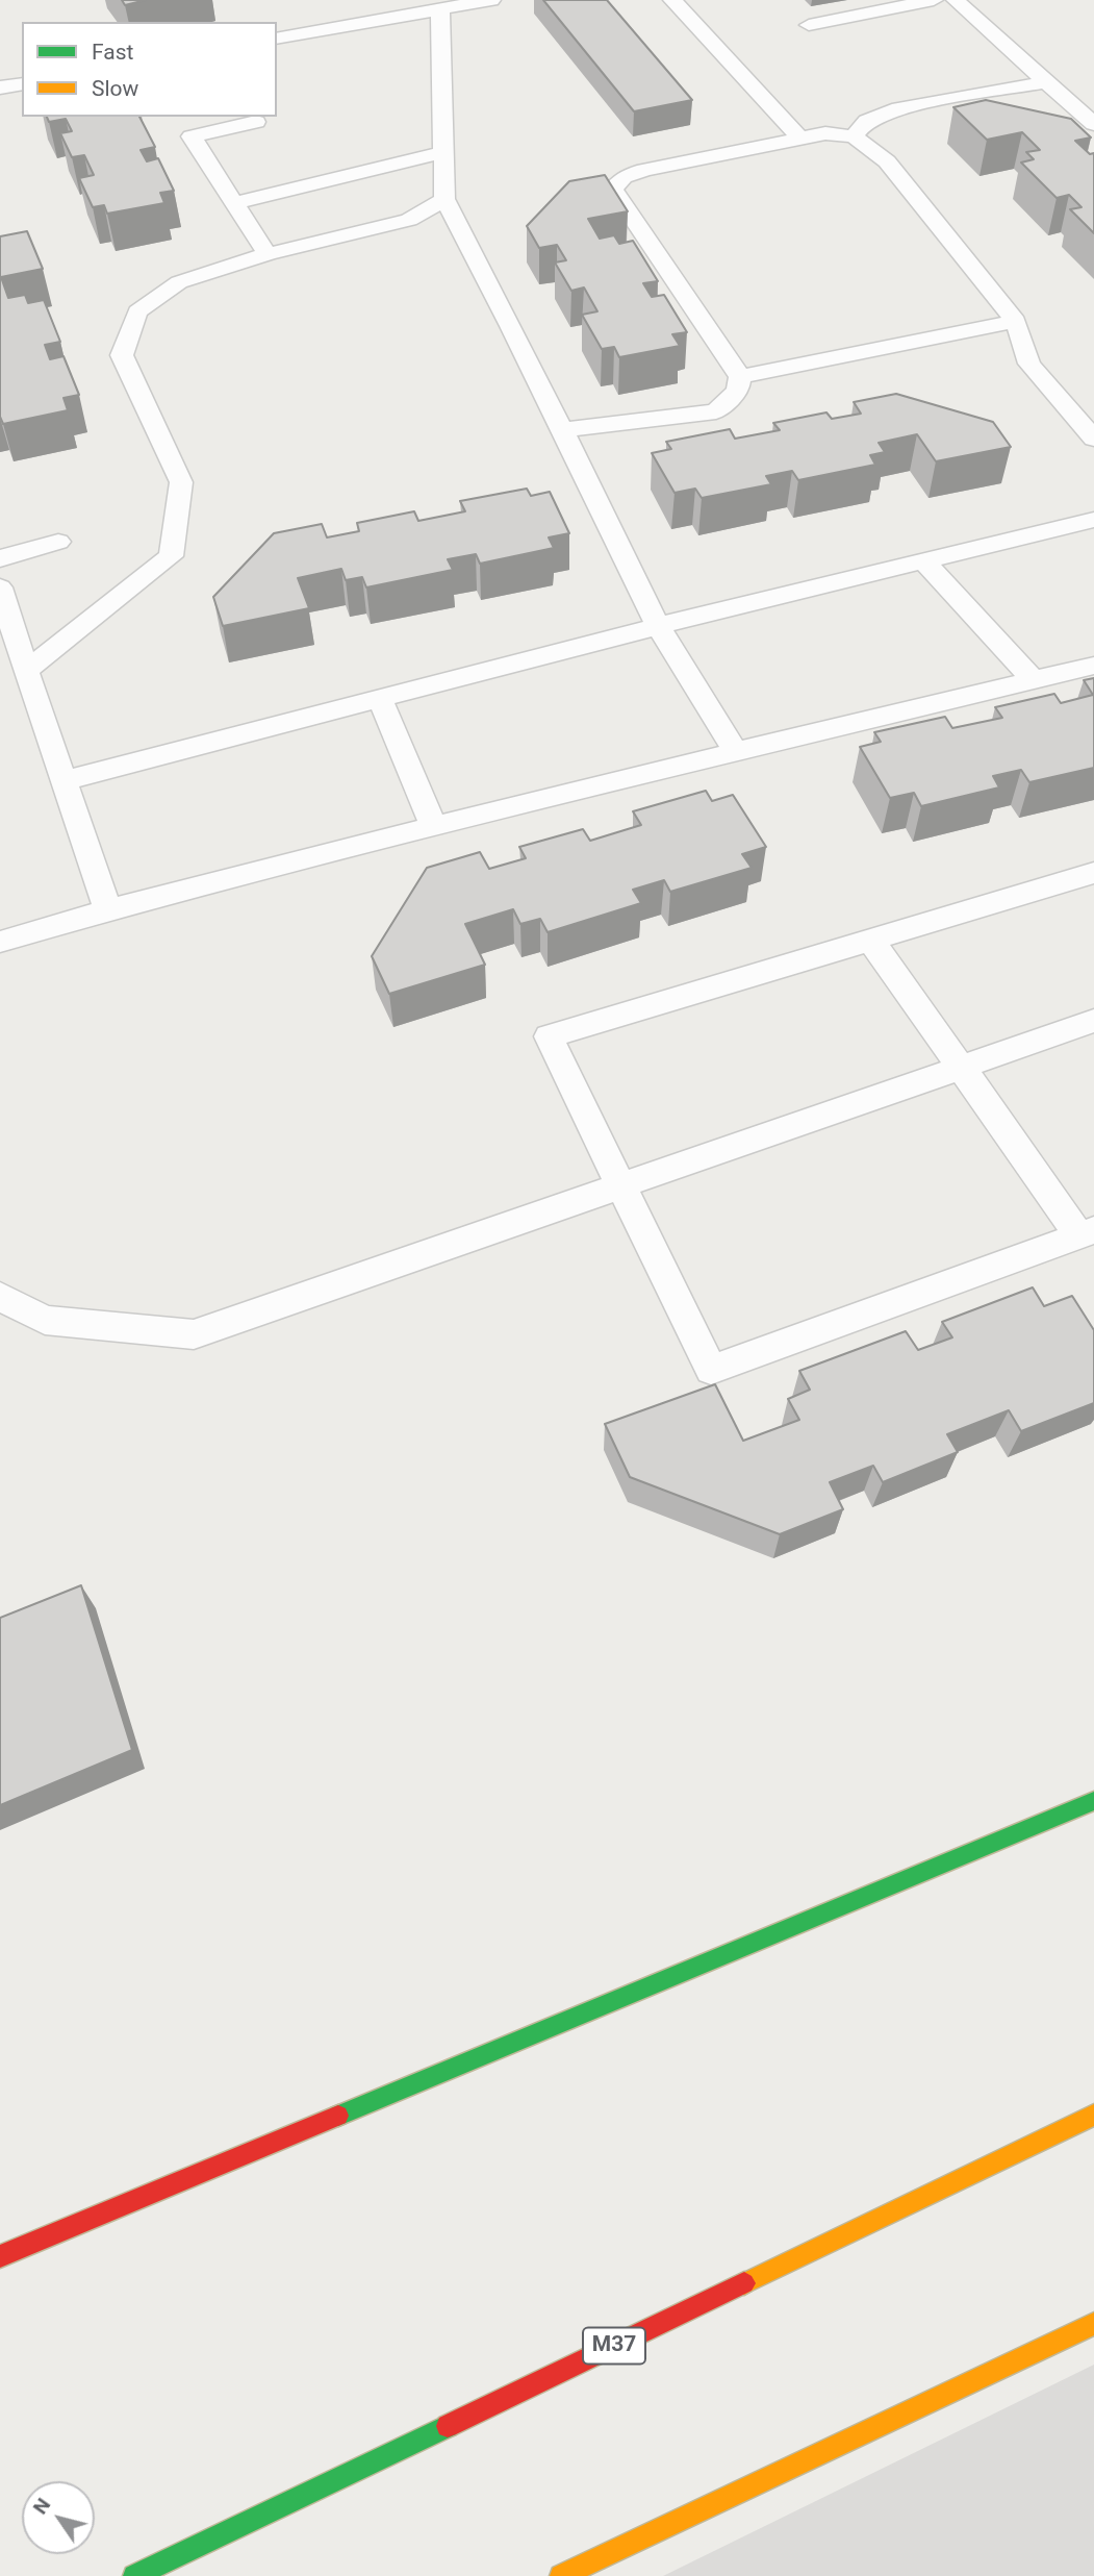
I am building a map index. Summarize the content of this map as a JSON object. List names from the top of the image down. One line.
{"streets":{"highway":["M37"]},"legend":["Fast","Slow"],"north":"top left"}
